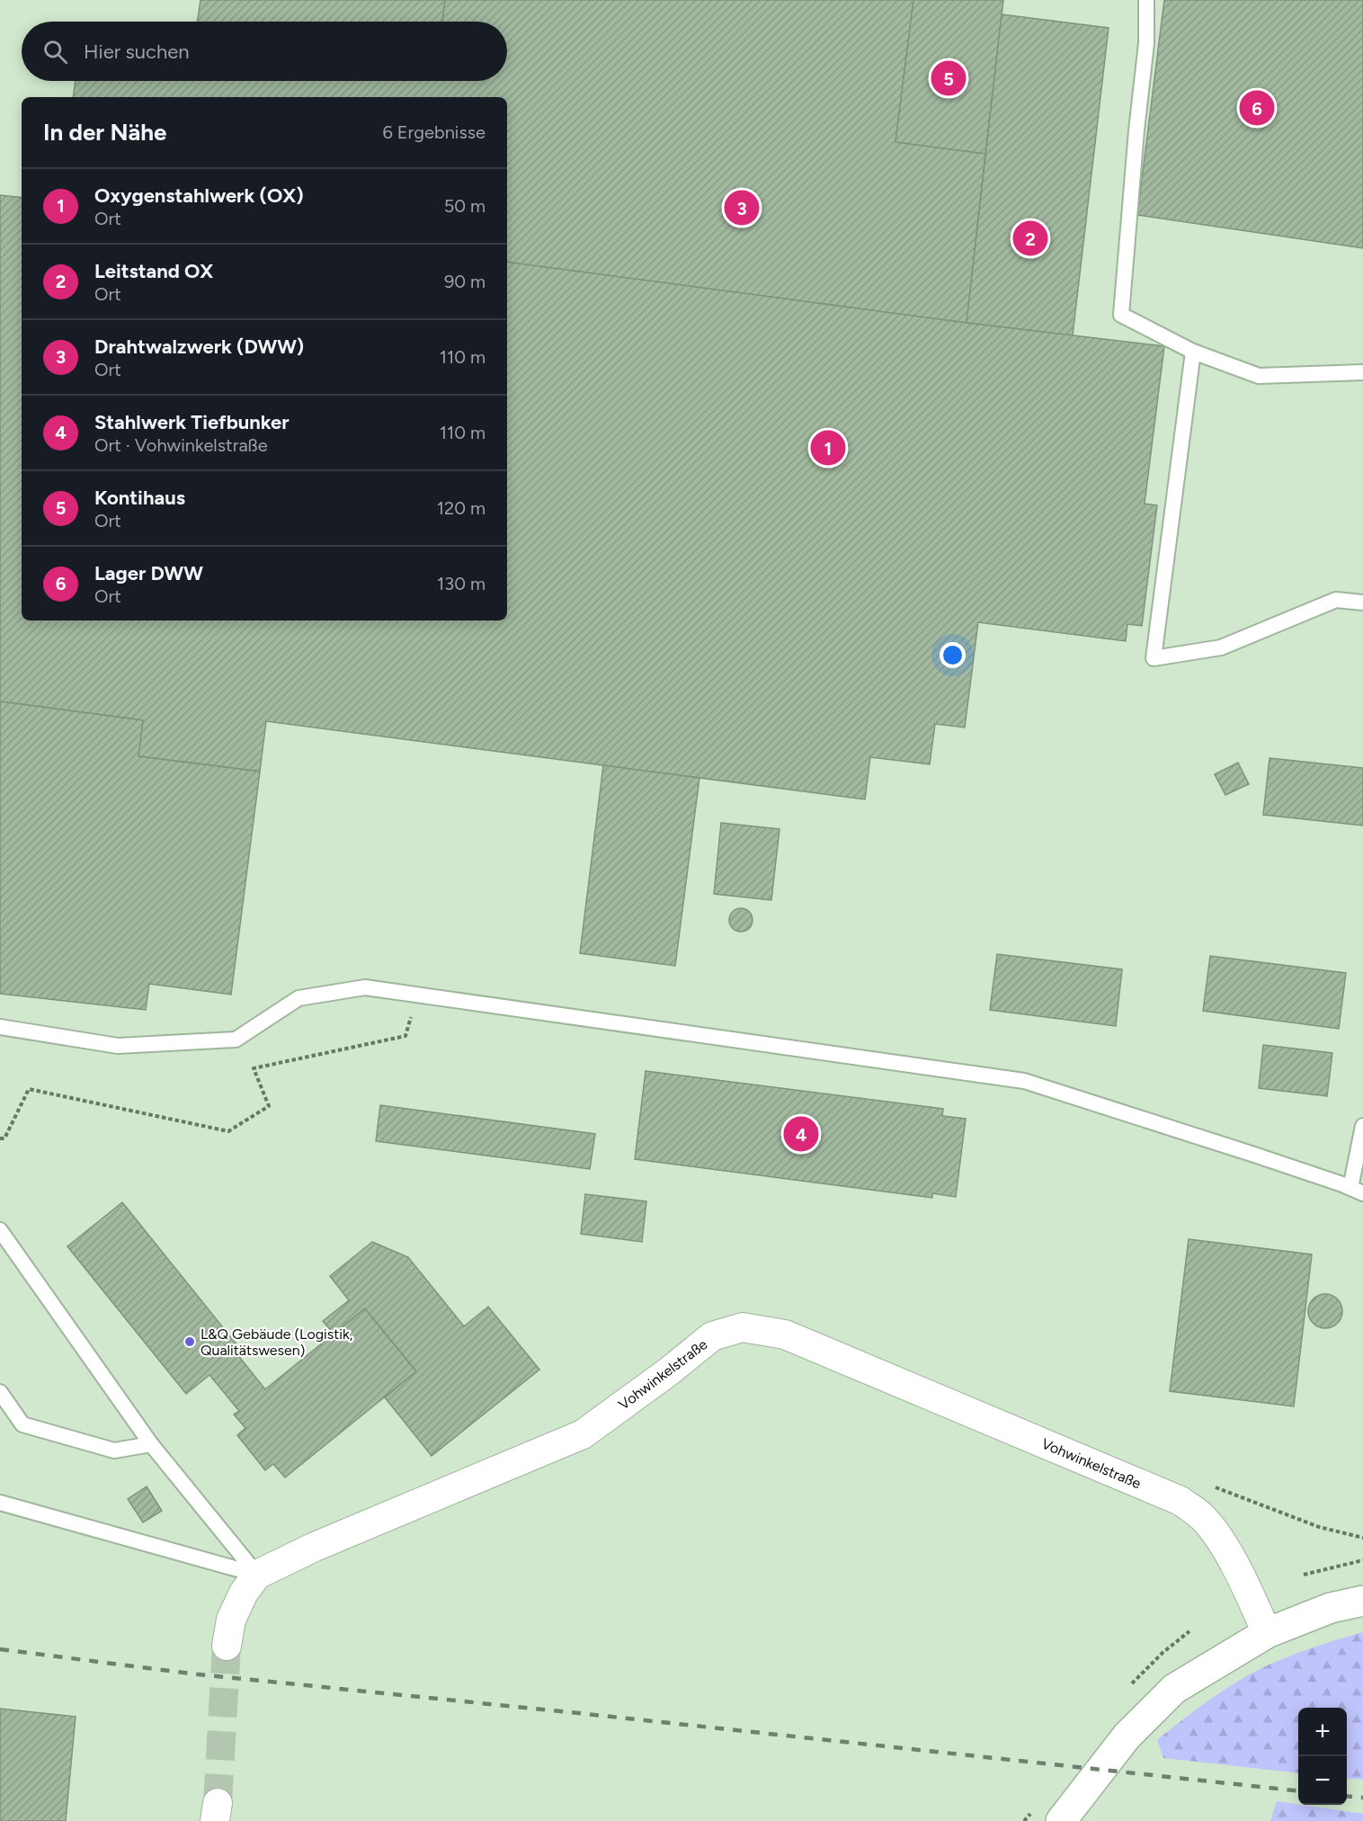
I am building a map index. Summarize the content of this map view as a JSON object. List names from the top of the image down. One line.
{"streets":{"street":["Vohwinkelstraße"]},"places":["L&Q Gebäude (Logistik, Qualitätswesen)"],"page":{"search":"Hier suchen","pins":["5","6","3","2","1","4"],"heading":["In der Nähe","6 Ergebnisse"],"list":[{"mark":"1","name":"Oxygenstahlwerk (OX)","note":"Ort","value":"50 m"},{"mark":"2","name":"Leitstand OX","note":"Ort","value":"90 m"},{"mark":"3","name":"Drahtwalzwerk (DWW)","note":"Ort","value":"110 m"},{"mark":"4","name":"Stahlwerk Tiefbunker","note":"Ort · Vohwinkelstraße","value":"110 m"},{"mark":"5","name":"Kontihaus","note":"Ort","value":"120 m"},{"mark":"6","name":"Lager DWW","note":"Ort","value":"130 m"}],"map_buttons":["+","−"]}}
